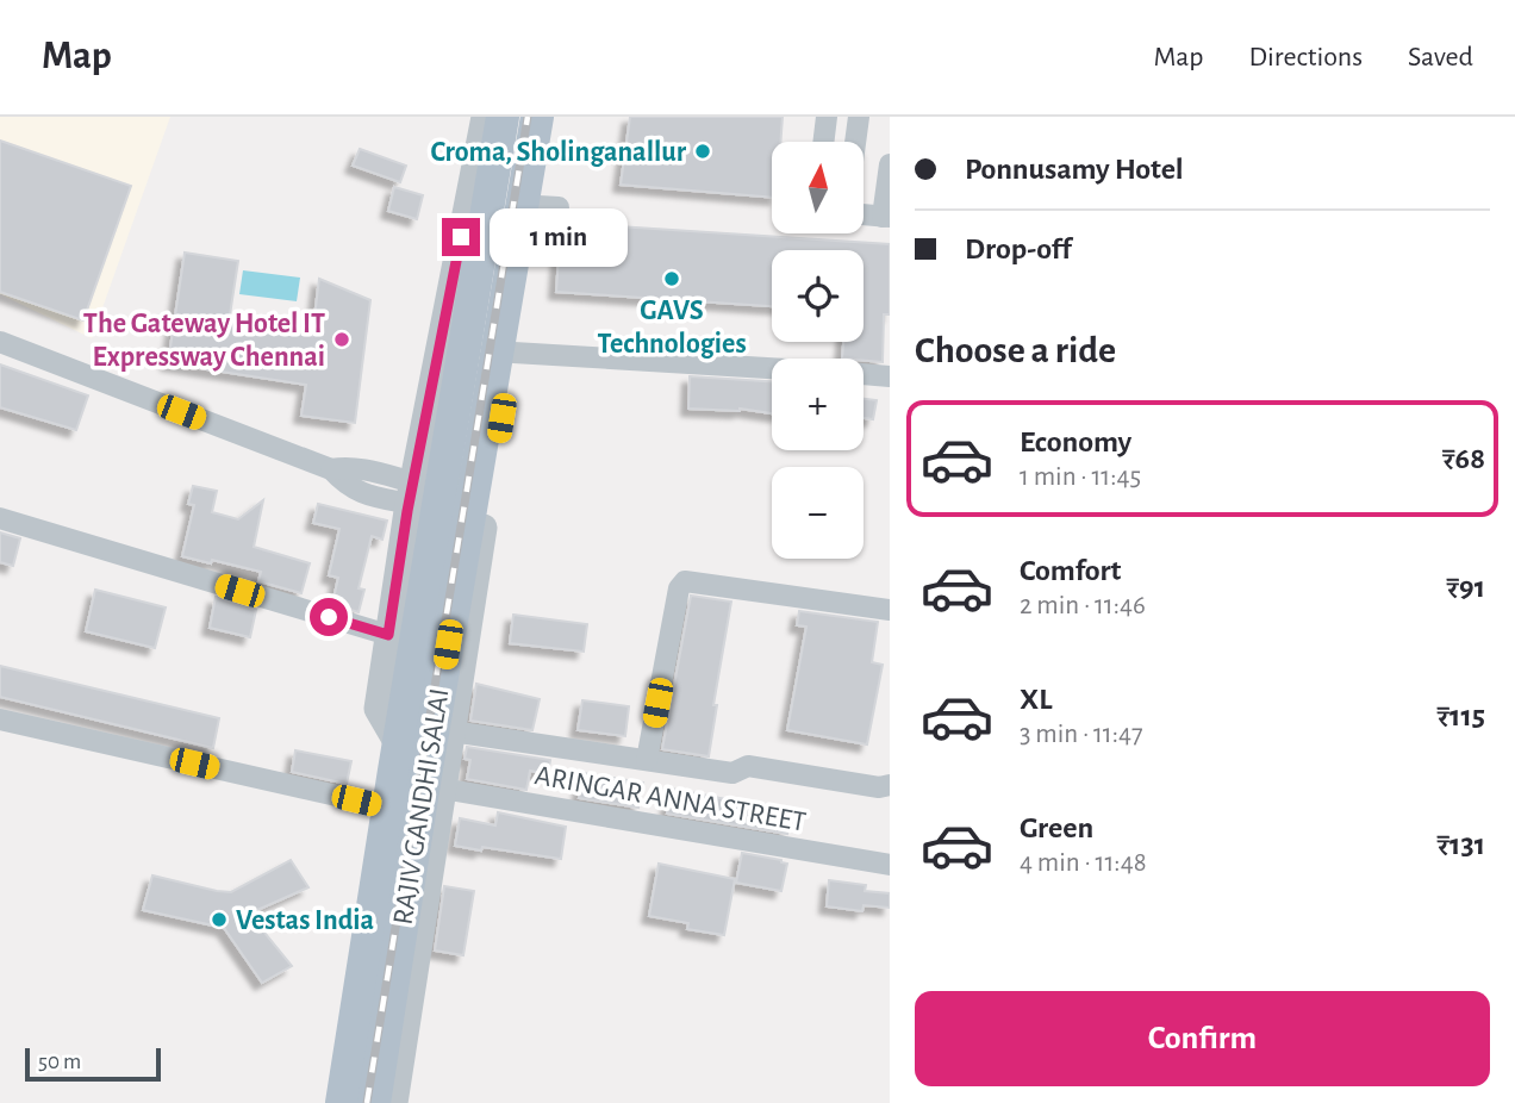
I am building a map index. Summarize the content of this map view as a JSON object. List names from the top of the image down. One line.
{"streets":{"main road":["RAJIV GANDHI SALAI"],"street":["ARINGAR ANNA STREET"]},"places":["Croma, Sholinganallur","GAVS Technologies","The Gateway Hotel IT Expressway Chennai","Vestas India"],"scale_bar":"50 m","north":"top","page":{"header":"Map","nav":["Map","Directions","Saved"],"banner":["Ponnusamy Hotel","Drop-off"],"map_buttons":["+","−"],"bubble":"1 min","heading":"Choose a ride","list":[{"name":"Economy","note":"1 min · 11:45","value":"₹68"},{"name":"Comfort","note":"2 min · 11:46","value":"₹91"},{"name":"XL","note":"3 min · 11:47","value":"₹115"},{"name":"Green","note":"4 min · 11:48","value":"₹131"}],"buttons":"Confirm","scale":"50 m"}}
